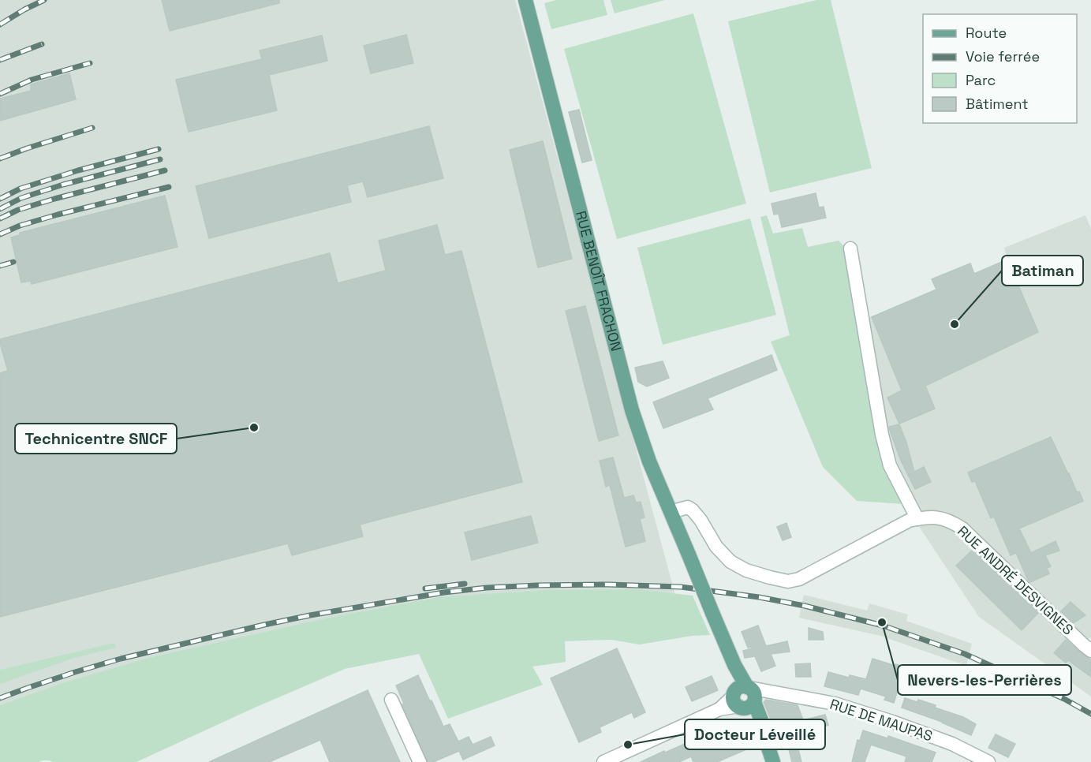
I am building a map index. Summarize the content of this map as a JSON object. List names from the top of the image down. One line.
{"streets":{"main road":["RUE BENOÎT FRACHON"],"street":["RUE ANDRÉ DESVIGNES","RUE DE MAUPAS"]},"crossings":[["RUE BENOÎT FRACHON","RUE ANDRÉ DESVIGNES"],["RUE BENOÎT FRACHON","RUE DE MAUPAS"]],"places":["Batiman","Technicentre SNCF","Nevers-les-Perrières","Docteur Léveillé"],"legend":["Route","Voie ferrée","Parc","Bâtiment"]}
